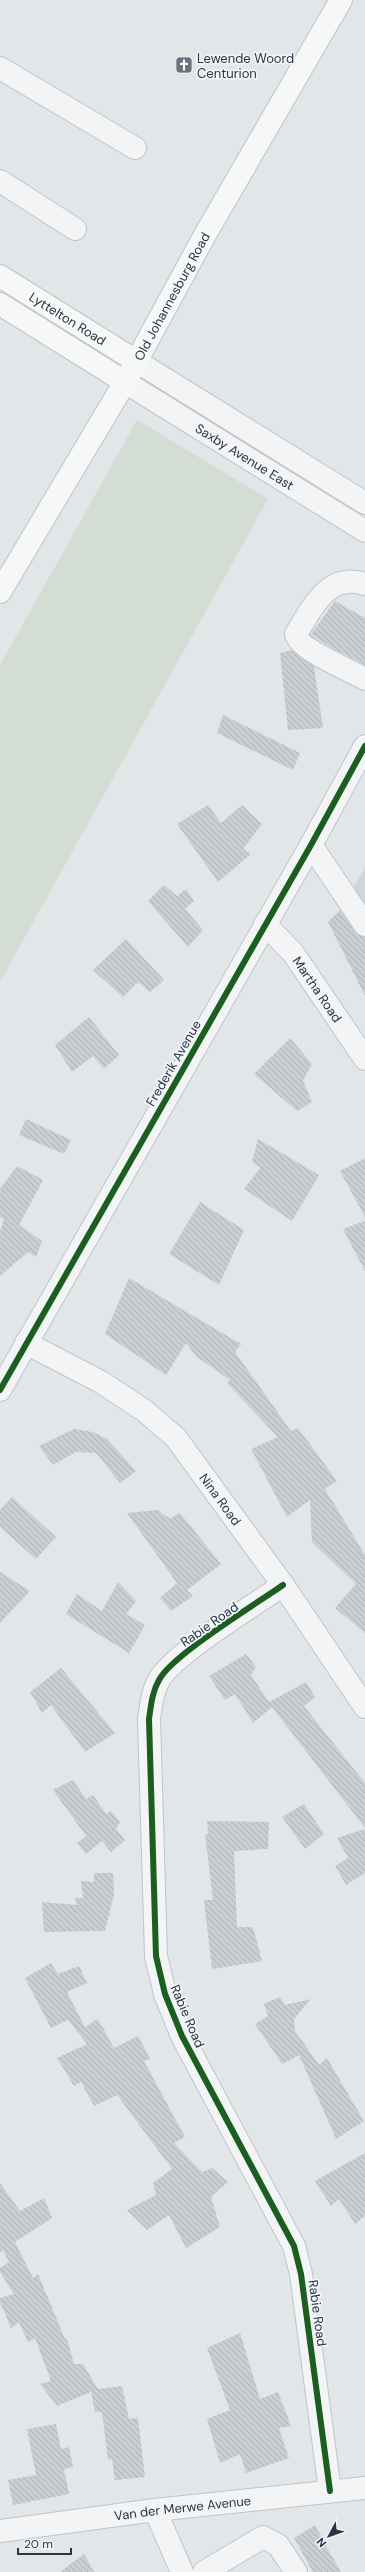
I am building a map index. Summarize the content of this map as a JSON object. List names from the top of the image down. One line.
{"streets":{"main road":["Old Johannesburg Road","Lyttelton Road"],"street":["Saxby Avenue East","Martha Road","Frederik Avenue","Nina Road","Rabie Road","Van der Merwe Avenue"]},"crossings":[["Old Johannesburg Road","Lyttelton Road"],["Old Johannesburg Road","Saxby Avenue East"],["Lyttelton Road","Saxby Avenue East"],["Martha Road","Frederik Avenue"],["Frederik Avenue","Nina Road"],["Nina Road","Rabie Road"],["Rabie Road","Van der Merwe Avenue"]],"places":{"church":["Lewende Woord Centurion"]},"scale_bar":"20 m","north":"bottom left"}
